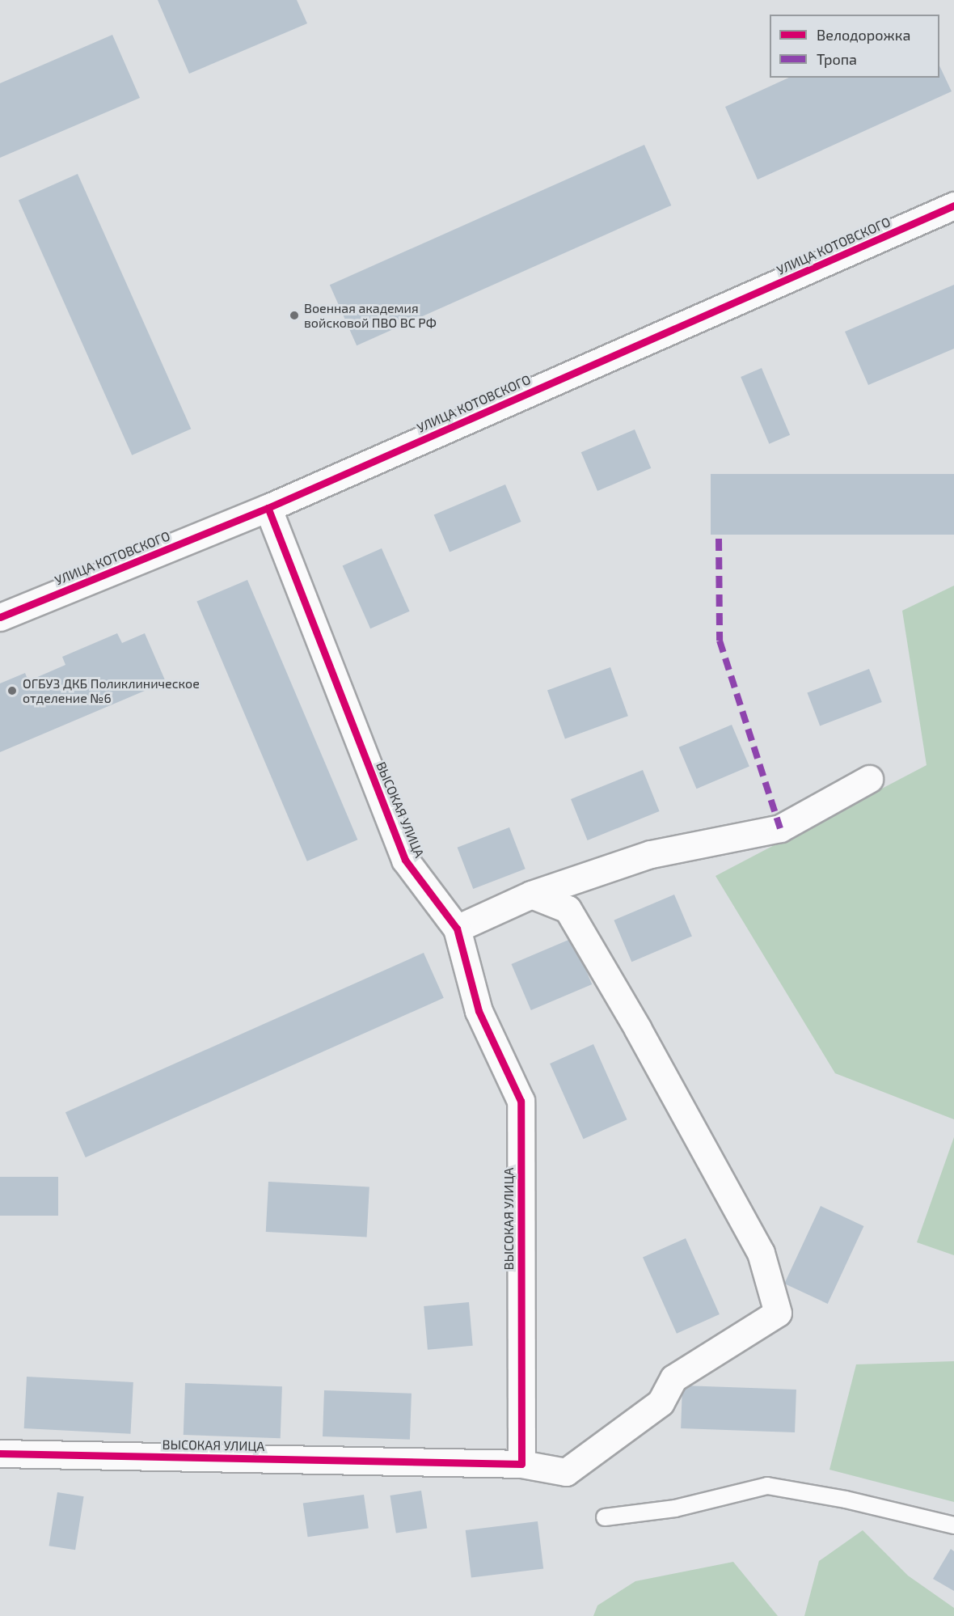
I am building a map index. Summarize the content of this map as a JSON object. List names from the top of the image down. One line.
{"streets":{"street":["УЛИЦА КОТОВСКОГО","ВЫСОКАЯ УЛИЦА"]},"crossings":[["УЛИЦА КОТОВСКОГО","ВЫСОКАЯ УЛИЦА"]],"places":["Военная академия войсковой ПВО ВС РФ","ОГБУЗ ДКБ Поликлиническое отделение №6"],"legend":["Велодорожка","Тропа"]}
